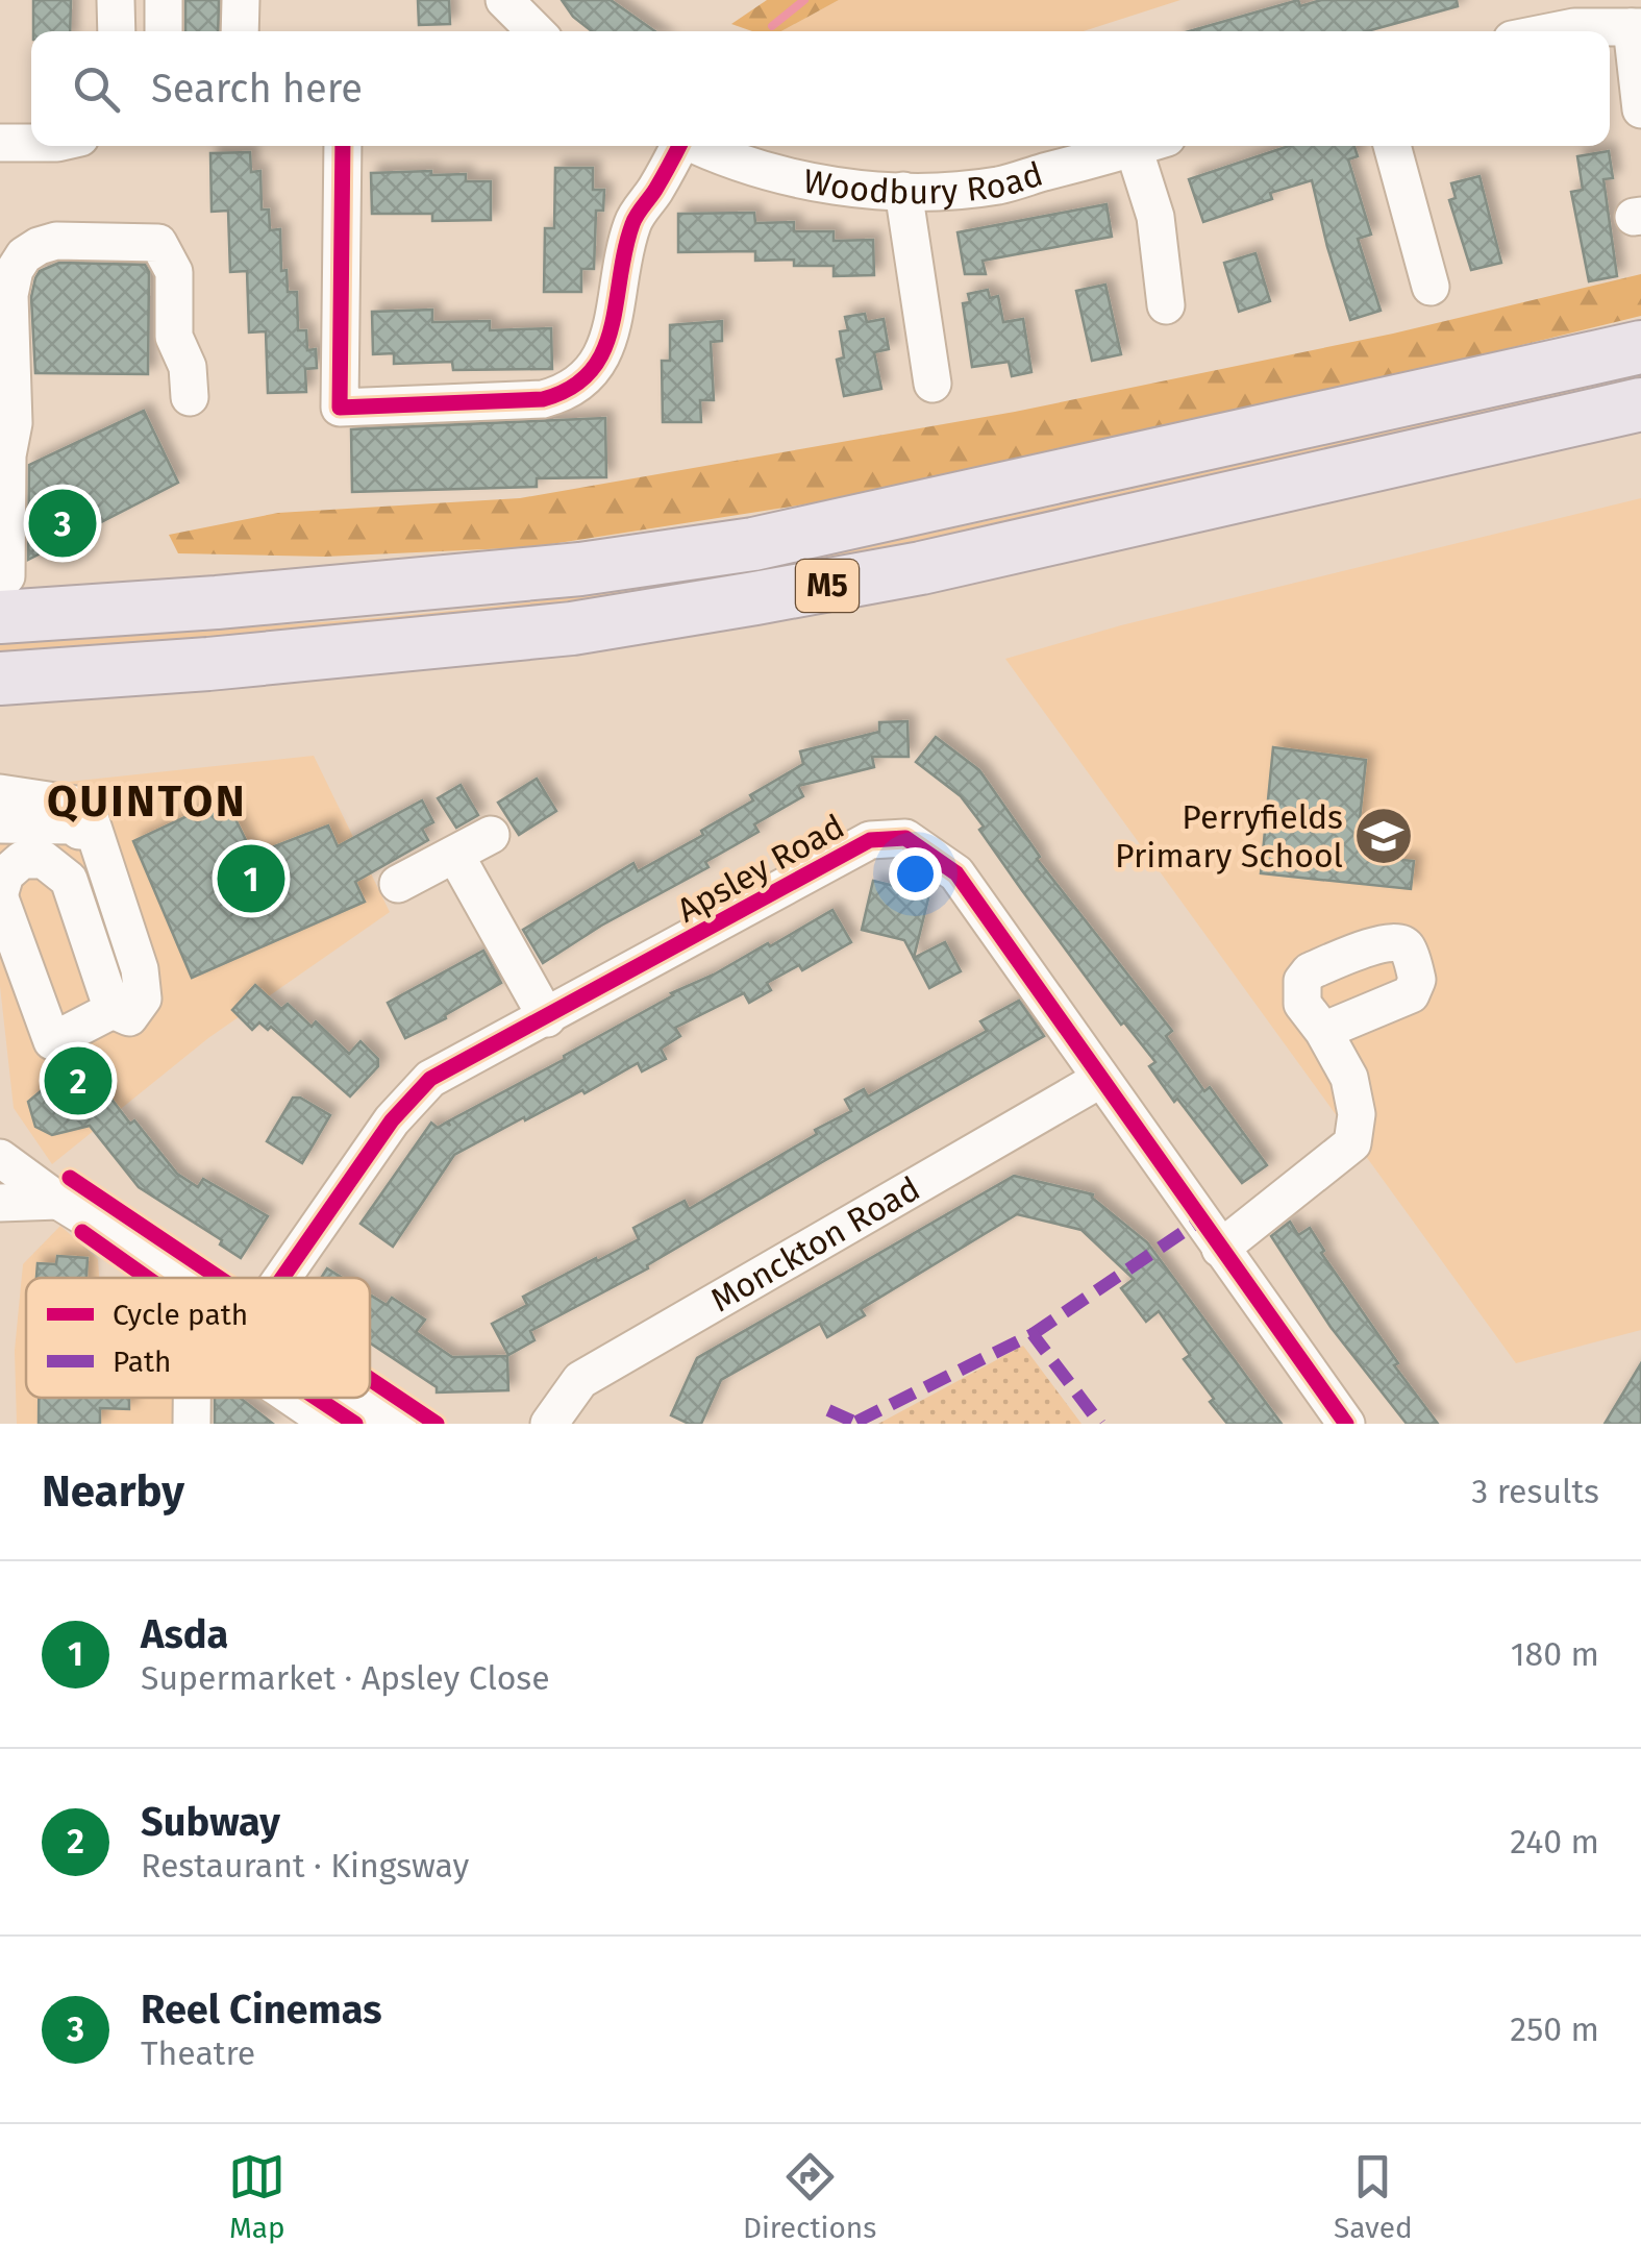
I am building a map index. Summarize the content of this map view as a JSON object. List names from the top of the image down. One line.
{"streets":{"highway":["M5"],"street":["Woodbury Road","Apsley Road","Monckton Road"]},"crossings":[["Apsley Road","Monckton Road"]],"districts":["QUINTON"],"places":{"school or university":["Perryfields Primary School"]},"legend":["Cycle path","Path"],"page":{"search":"Search here","pins":["3","1","2"],"heading":["Nearby","3 results"],"list":[{"mark":"1","name":"Asda","note":"Supermarket · Apsley Close","value":"180 m"},{"mark":"2","name":"Subway","note":"Restaurant · Kingsway","value":"240 m"},{"mark":"3","name":"Reel Cinemas","note":"Theatre","value":"250 m"}],"nav":["Map","Directions","Saved"]}}
